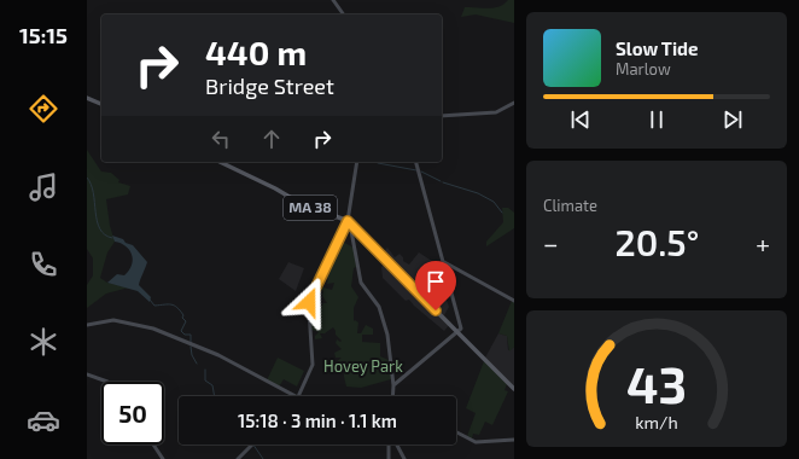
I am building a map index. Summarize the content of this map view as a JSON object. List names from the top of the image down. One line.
{"streets":{"main road":["MA 38"]},"parks":["Hovey Park"],"page":{"tabs":"15:15","turn":["440 m","Bridge Street"],"song":["Slow Tide","Marlow"],"tile":"Climate","heat":["−","20.5°","+"],"limit":"50","trip":"15:18 · 3 min · 1.1 km","gauge":["43","km/h"]}}
